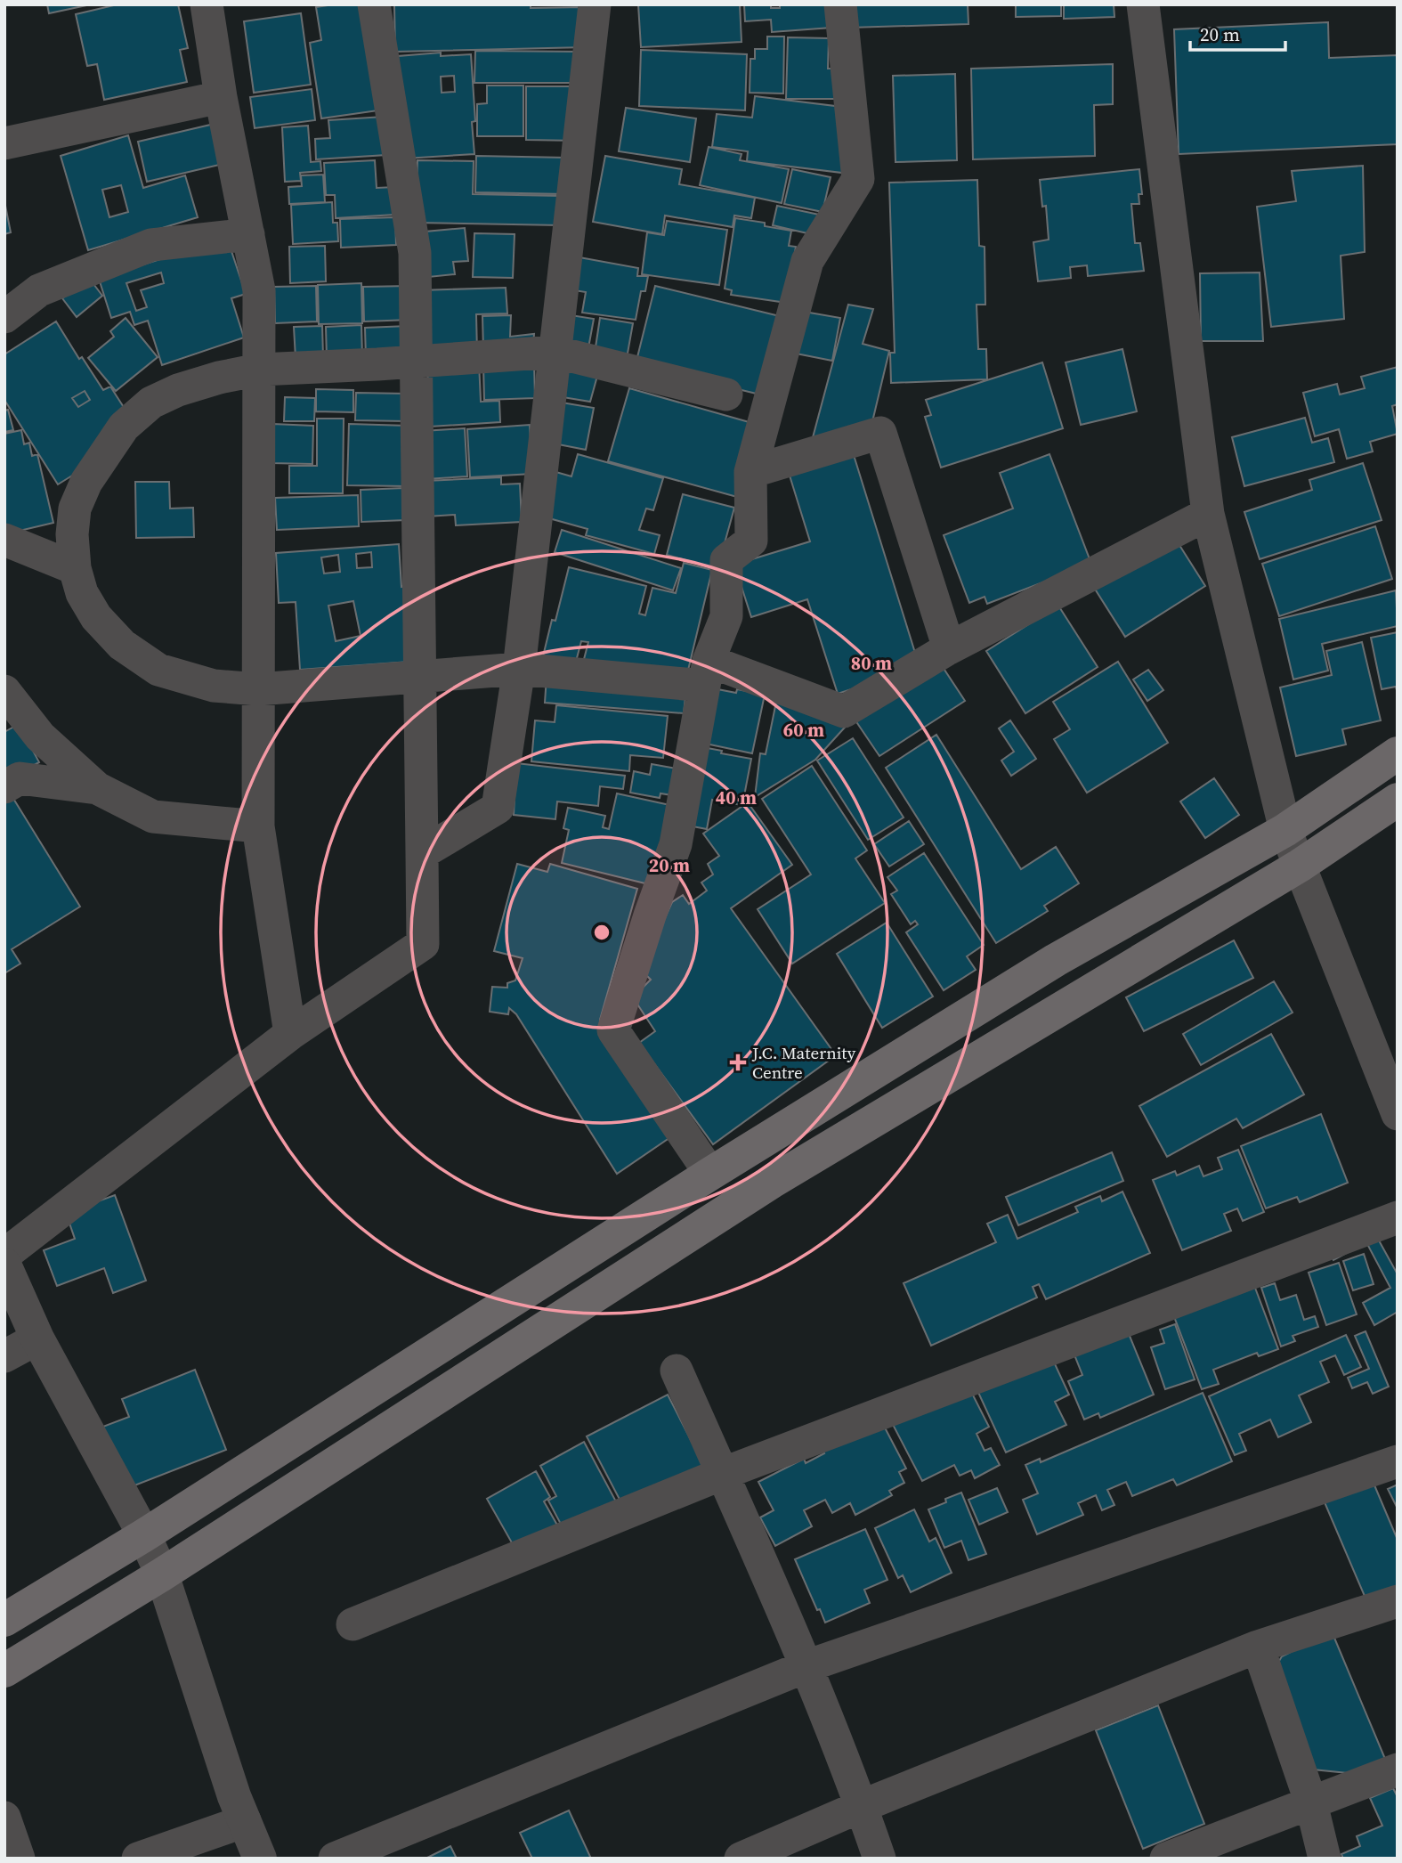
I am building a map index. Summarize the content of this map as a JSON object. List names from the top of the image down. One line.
{"places":{"health":["J.C. Maternity Centre"]},"scale_bar":"20 m","rings":["80 m","60 m","40 m","20 m"]}
